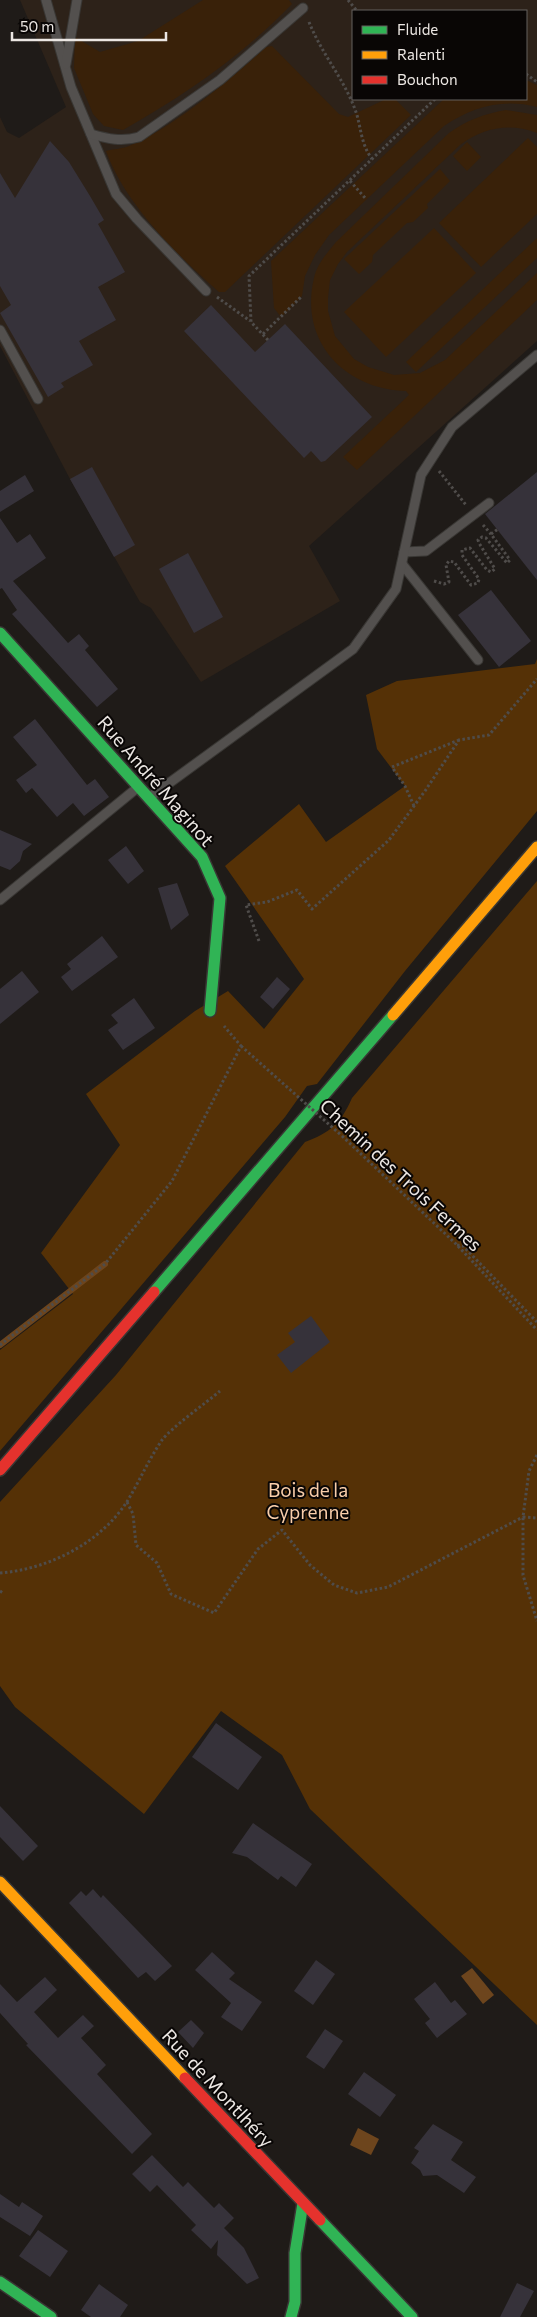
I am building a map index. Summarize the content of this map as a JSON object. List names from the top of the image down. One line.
{"streets":{"main road":["Rue André Maginot","Rue de Montlhéry"],"path":["Chemin des Trois Fermes"]},"parks":["Bois de la Cyprenne"],"legend":["Fluide","Ralenti","Bouchon"],"scale_bar":"50 m"}
